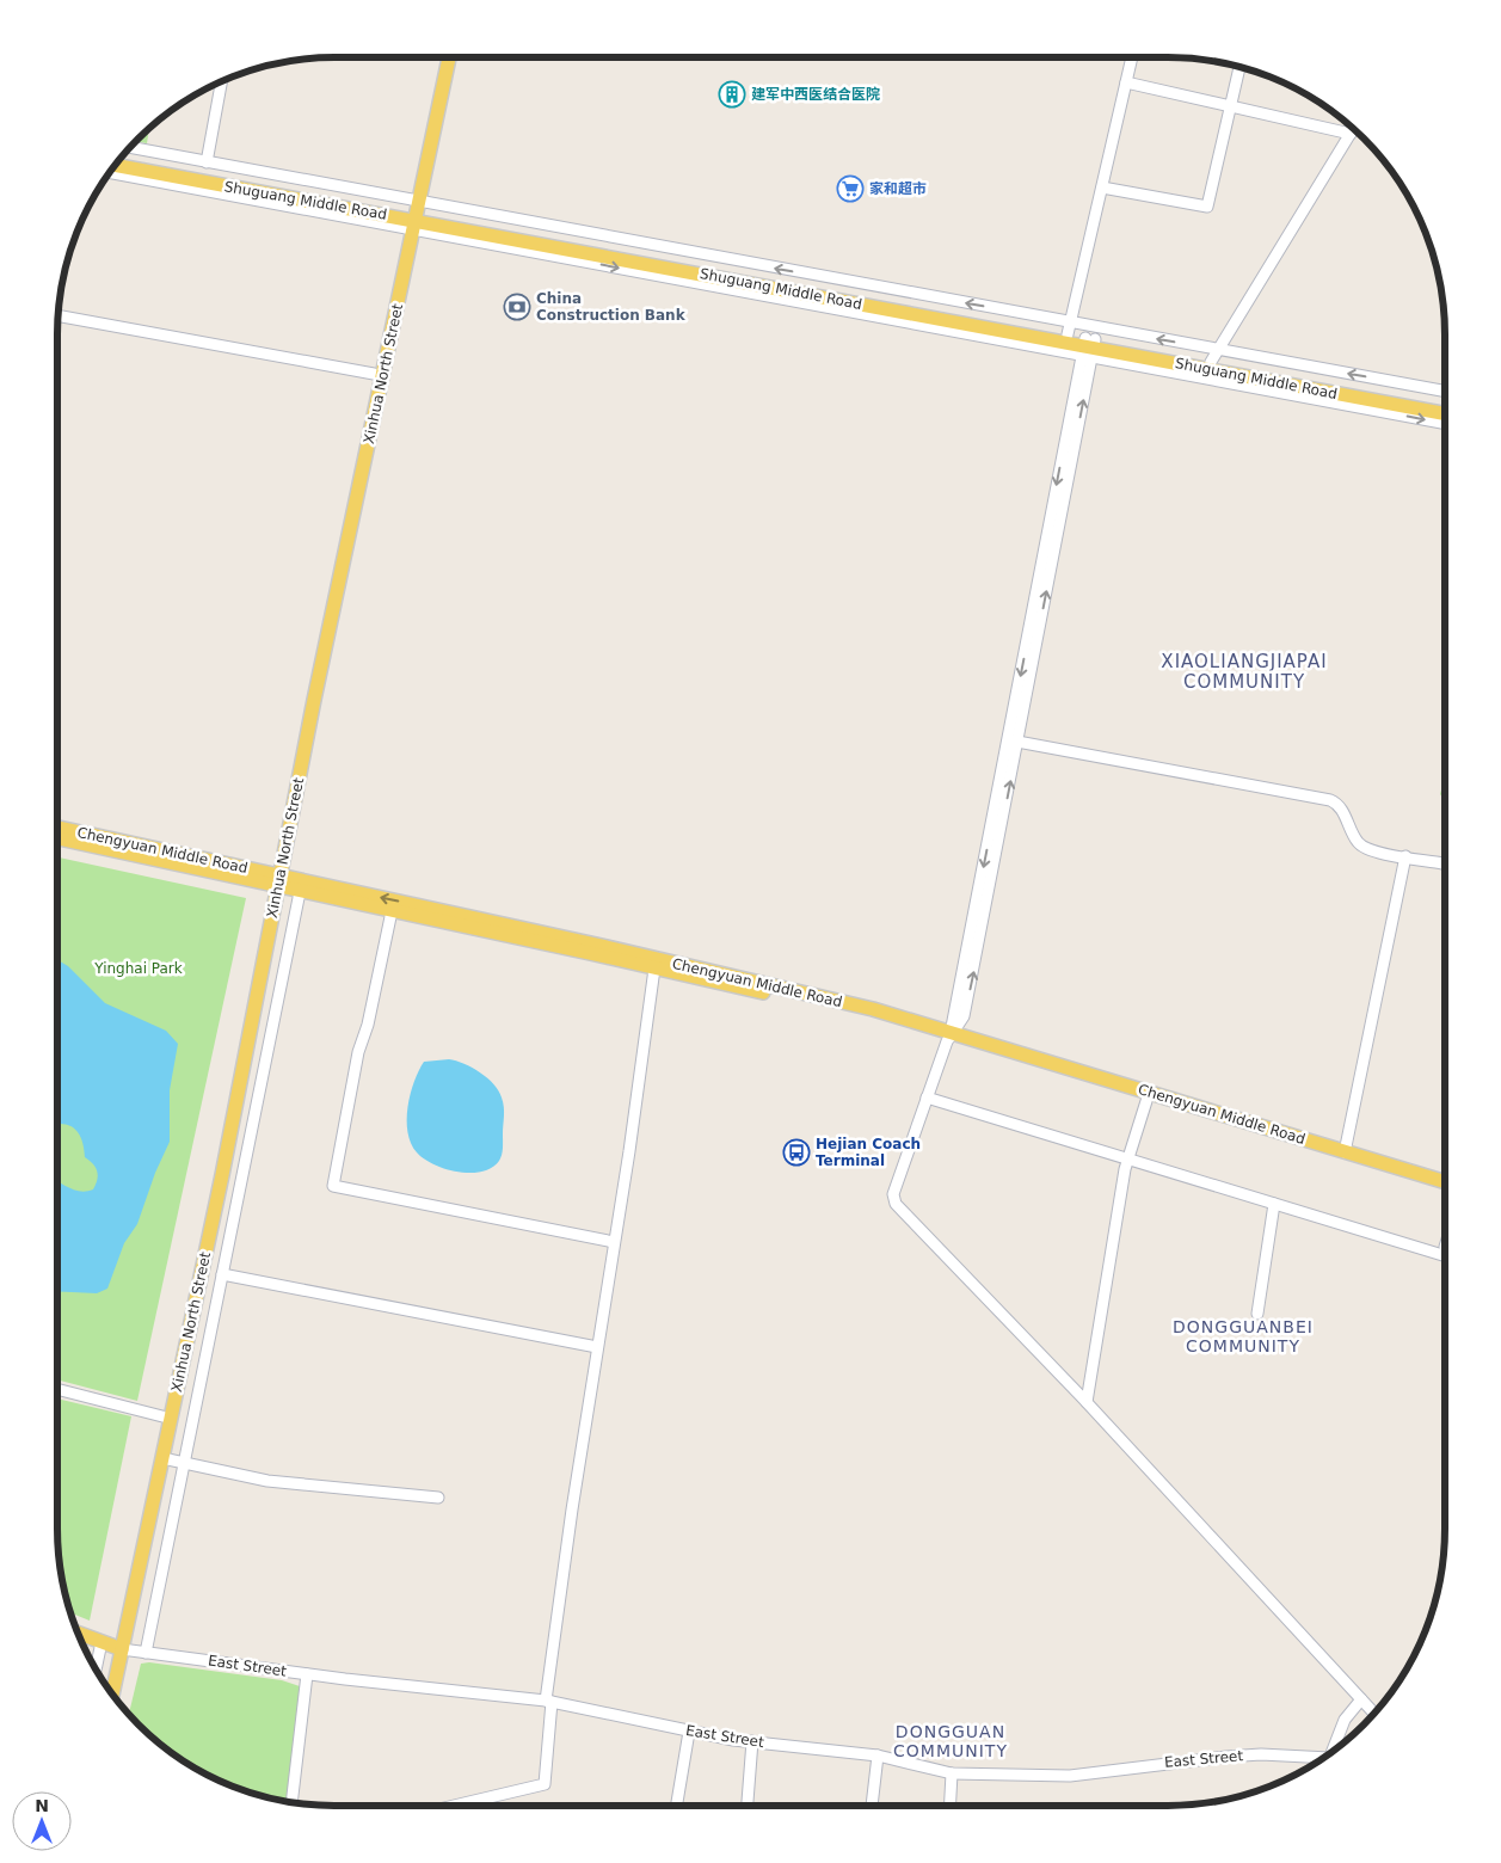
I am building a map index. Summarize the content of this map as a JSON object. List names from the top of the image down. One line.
{"streets":{"main road":["Shuguang Middle Road","Xinhua North Street","Chengyuan Middle Road"],"street":["East Street"]},"crossings":[["Shuguang Middle Road","Xinhua North Street"],["Xinhua North Street","Chengyuan Middle Road"],["Xinhua North Street","East Street"]],"districts":["XIAOLIANGJIAPAI COMMUNITY","DONGGUANBEI COMMUNITY","DONGGUAN COMMUNITY"],"parks":["Yinghai Park"],"places":{"building":["建军中西医结合医院"],"supermarket":["家和超市"],"bank":["China Construction Bank"],"bus stop":["Hejian Coach Terminal"]},"north":"top"}
